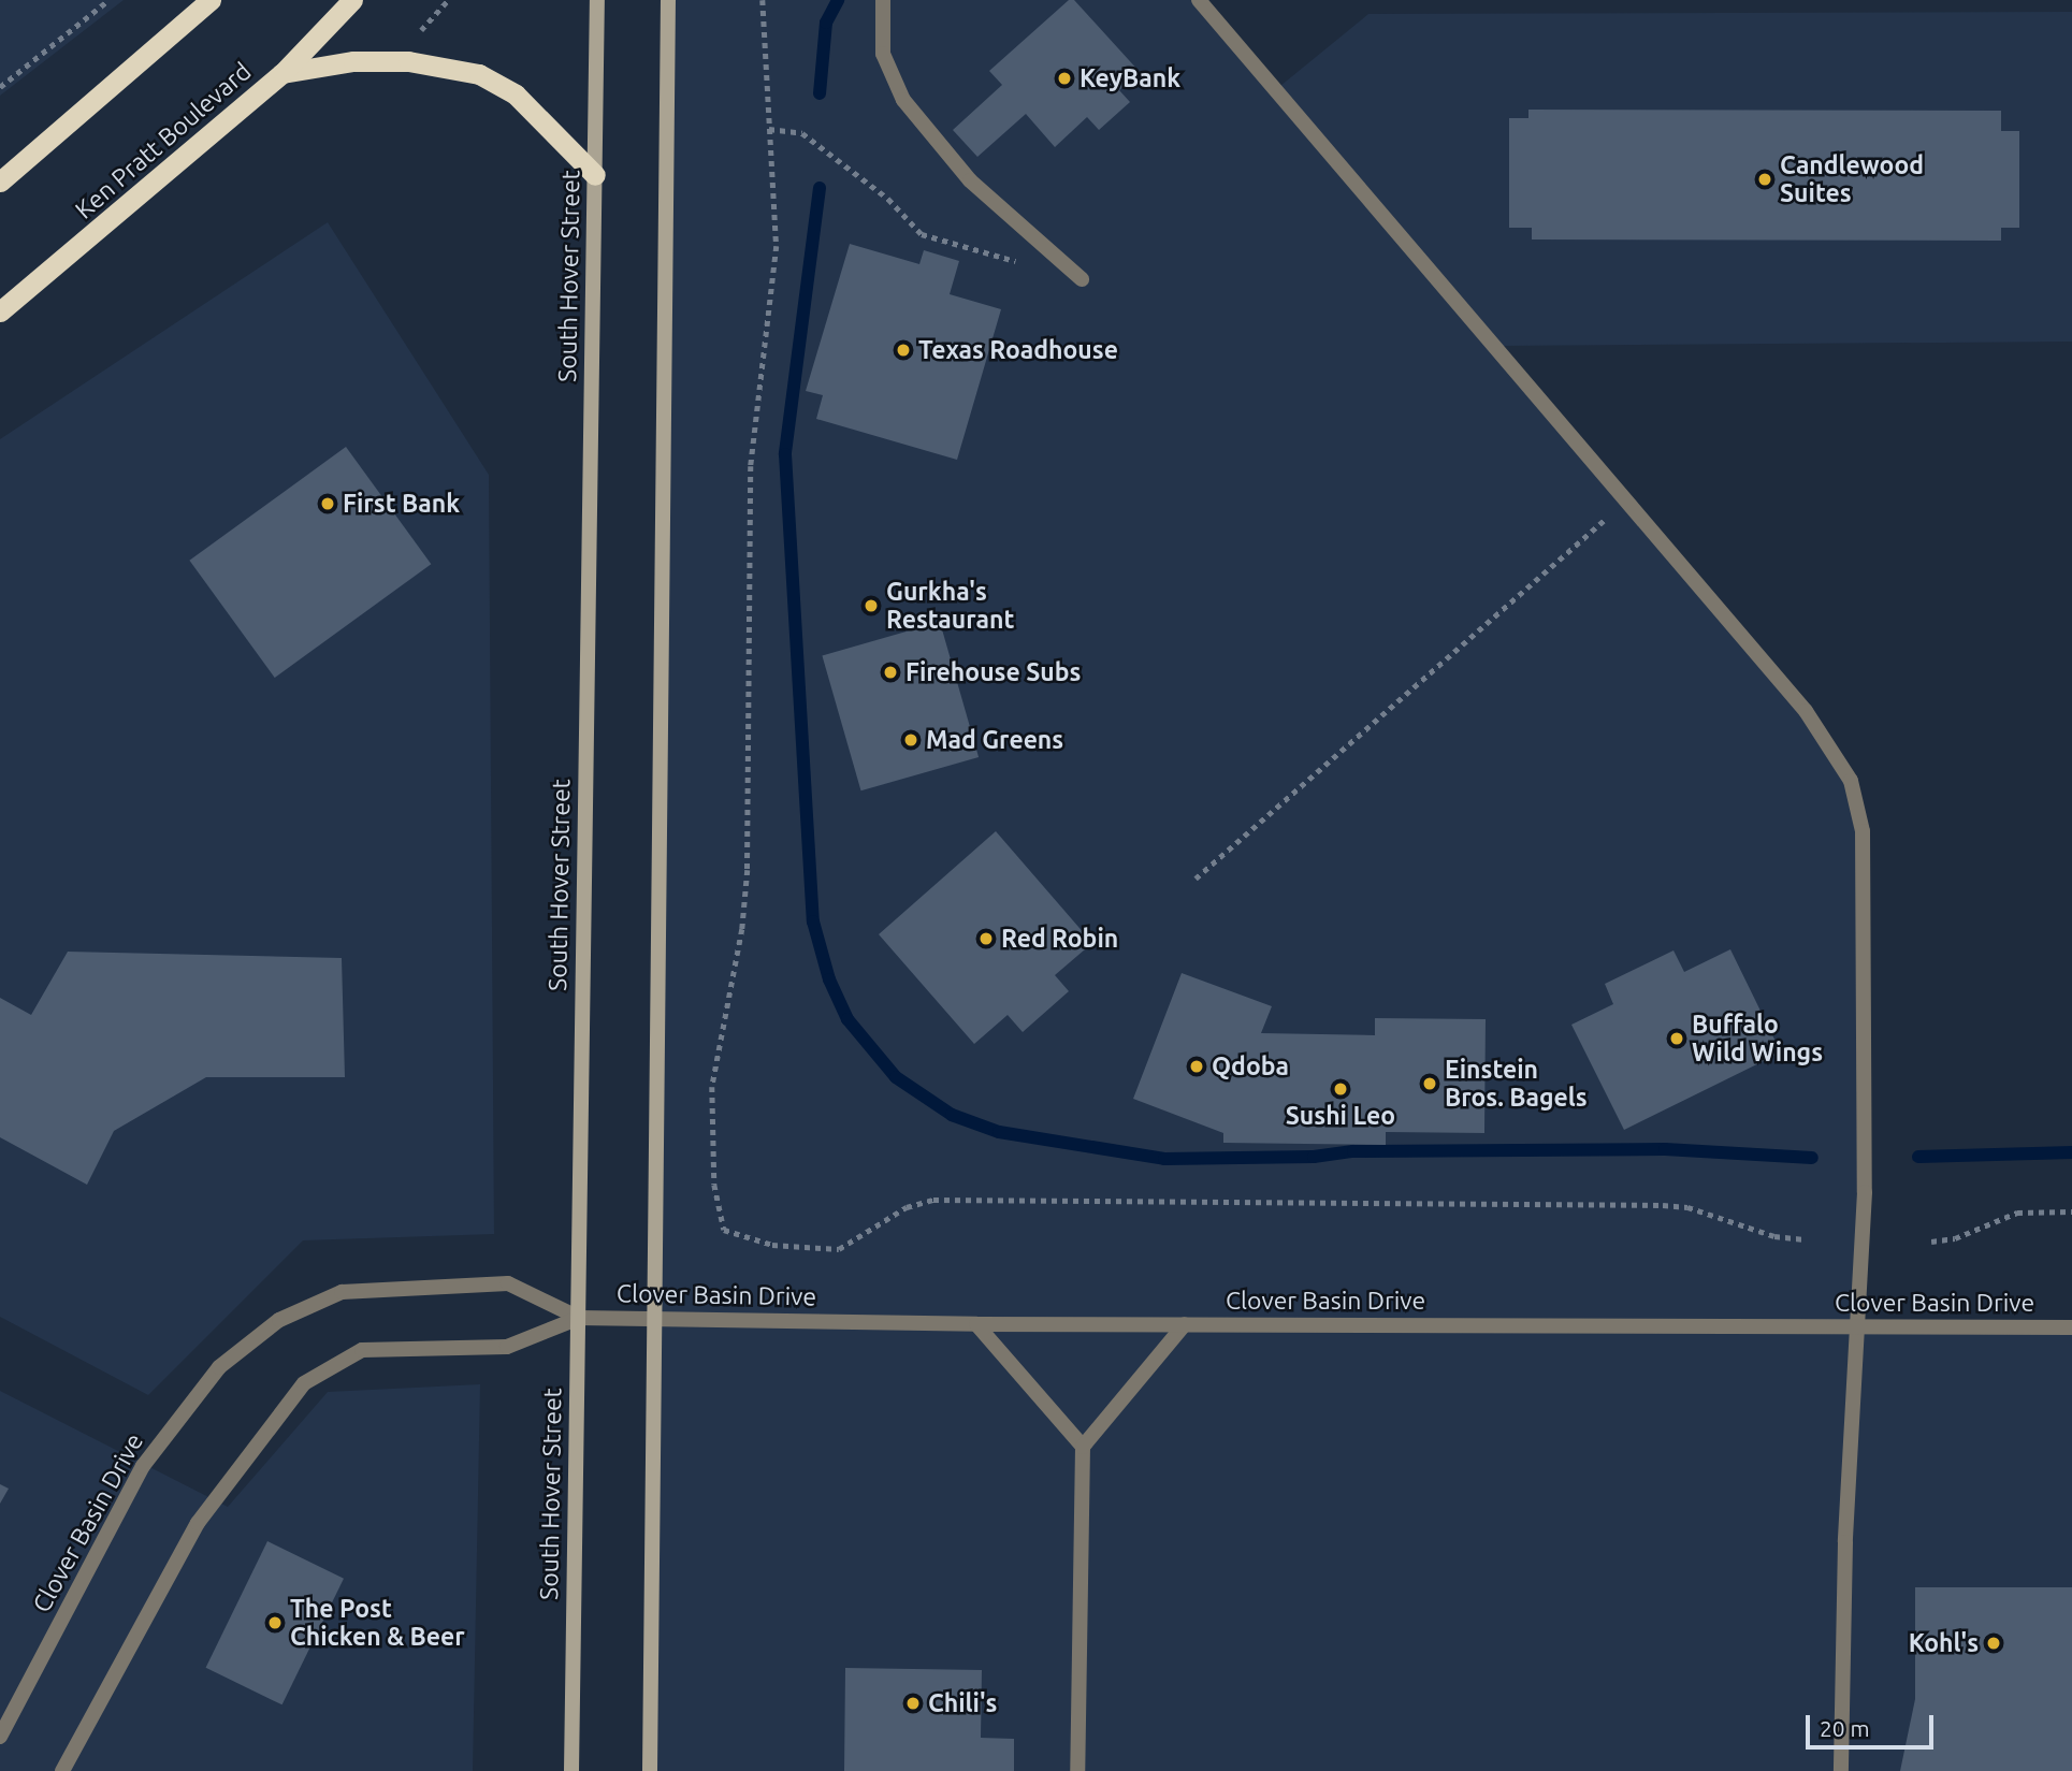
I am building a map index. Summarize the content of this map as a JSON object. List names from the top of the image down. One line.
{"streets":{"highway":["Ken Pratt Boulevard"],"main road":["South Hover Street"],"street":["Clover Basin Drive"]},"crossings":[["South Hover Street","Clover Basin Drive"]],"places":["KeyBank","Candlewood Suites","Texas Roadhouse","First Bank","Gurkha's Restaurant","Firehouse Subs","Mad Greens","Red Robin","Buffalo Wild Wings","Qdoba","Einstein Bros. Bagels","Sushi Leo","The Post Chicken & Beer","Kohl's","Chili's"],"scale_bar":"20 m"}
